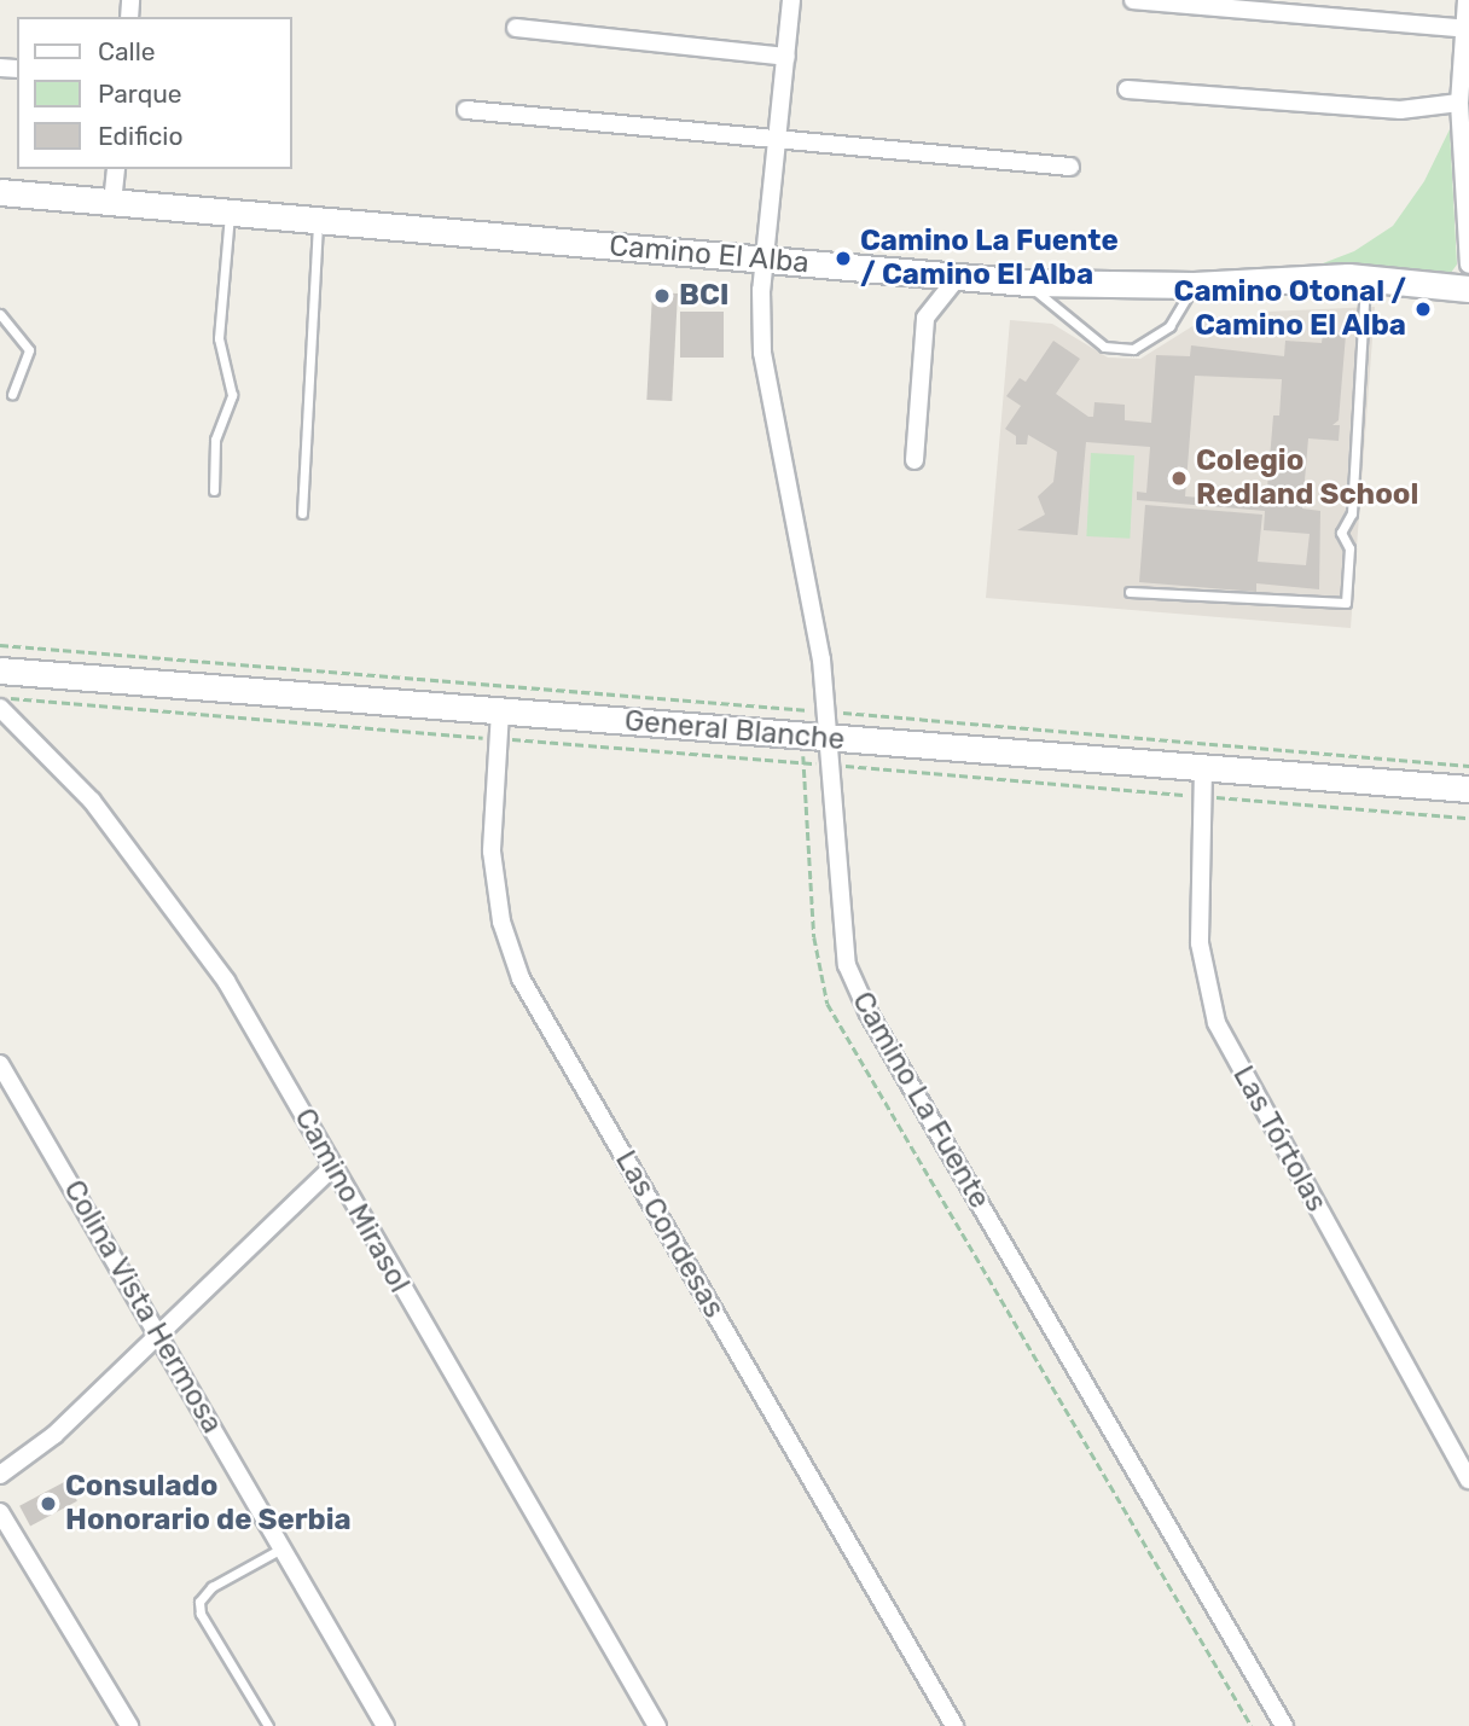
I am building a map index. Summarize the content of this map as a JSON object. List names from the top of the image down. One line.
{"streets":{"main road":["Camino El Alba","General Blanche"],"street":["Camino La Fuente","Las Tórtolas","Camino Mirasol","Las Condesas","Colina Vista Hermosa"]},"crossings":[["Camino El Alba","Camino La Fuente"],["General Blanche","Camino La Fuente"],["General Blanche","Las Tórtolas"],["General Blanche","Las Condesas"]],"places":["Camino La Fuente / Camino El Alba","BCI","Camino Otonal / Camino El Alba","Colegio Redland School","Consulado Honorario de Serbia"],"legend":["Calle","Parque","Edificio"]}
